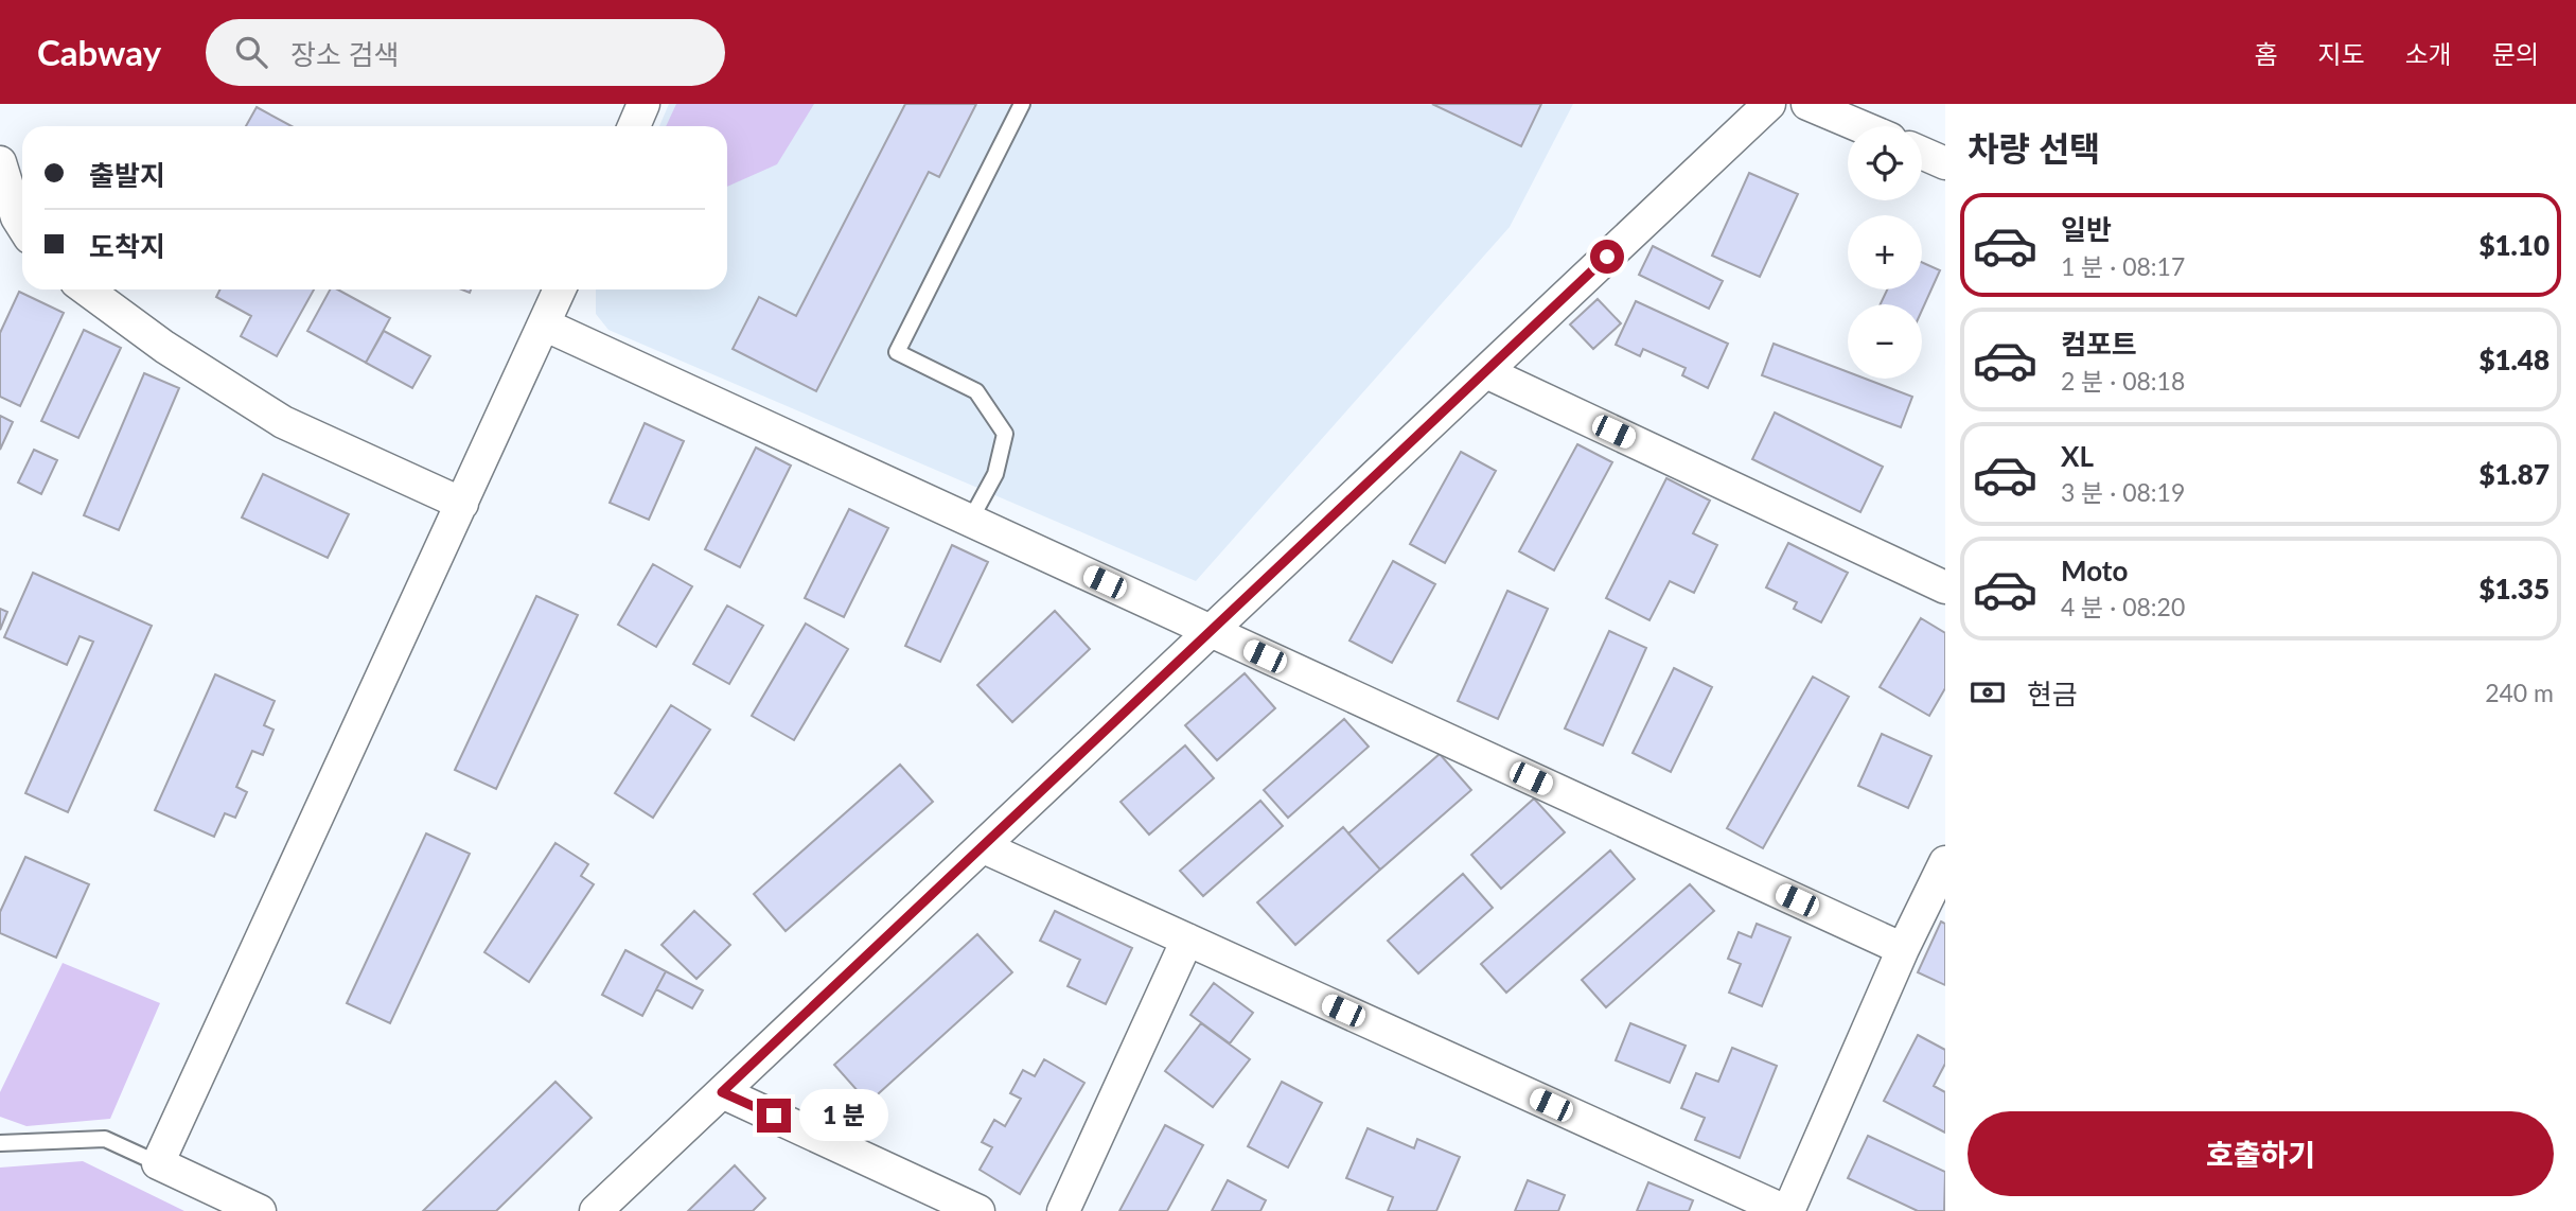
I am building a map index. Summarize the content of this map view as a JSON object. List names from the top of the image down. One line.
{"page":{"header":"Cabway","search":"장소 검색","nav":["홈","지도","소개","문의"],"heading":"차량 선택","map_buttons":["+","−"],"banner":["출발지","도착지"],"list":[{"name":"일반","note":"1 분 · 08:17","value":"$1.10"},{"name":"컴포트","note":"2 분 · 08:18","value":"$1.48"},{"name":"XL","note":"3 분 · 08:19","value":"$1.87"},{"name":"Moto","note":"4 분 · 08:20","value":"$1.35"}],"pay":["현금","240 m"],"bubble":"1 분","buttons":"호출하기"}}
